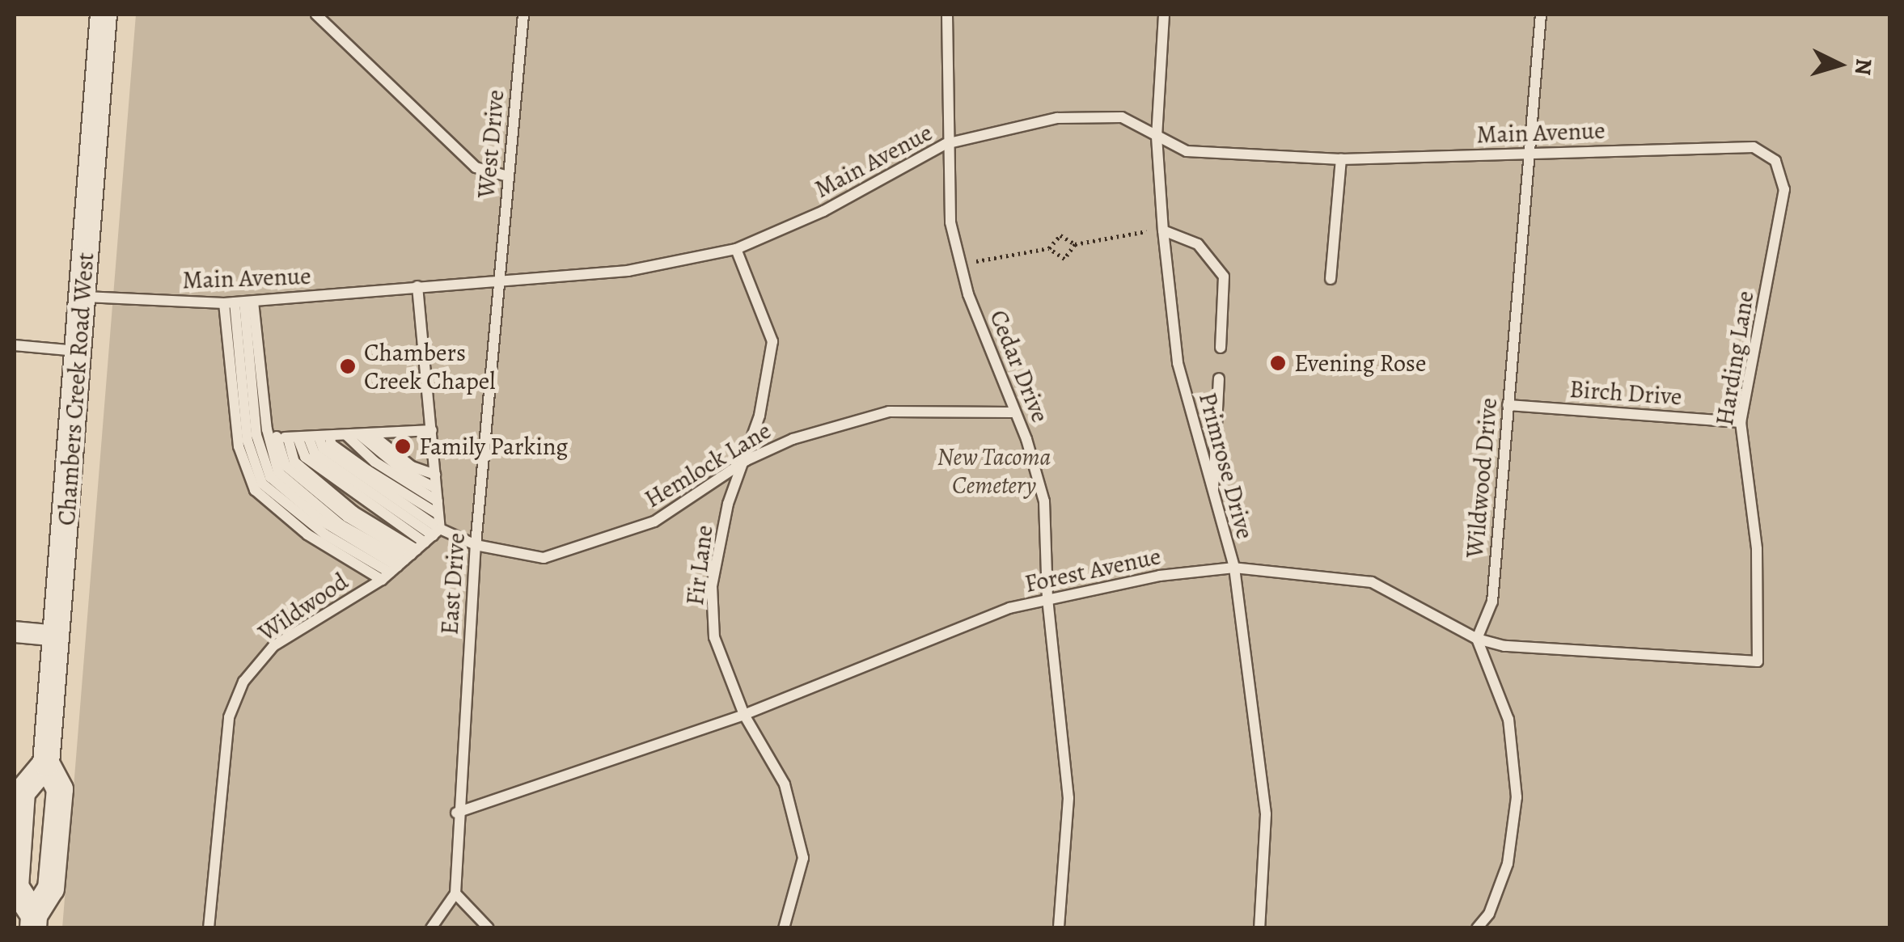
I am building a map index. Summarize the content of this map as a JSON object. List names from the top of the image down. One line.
{"streets":{"street":["Chambers Creek Road West"],"lane":["Main Avenue","West Drive","Harding Lane","Cedar Drive","Birch Drive","Hemlock Lane","Primrose Drive","Wildwood Drive","Fir Lane","Forest Avenue","East Drive","Wildwood"]},"crossings":[["Main Avenue","West Drive"],["Main Avenue","Harding Lane"],["Main Avenue","Cedar Drive"],["Main Avenue","Chambers Creek Road West"],["Main Avenue","Primrose Drive"],["Main Avenue","Wildwood Drive"],["Main Avenue","Fir Lane"],["Main Avenue","East Drive"],["West Drive","East Drive"],["Harding Lane","Birch Drive"],["Harding Lane","Forest Avenue"],["Cedar Drive","Hemlock Lane"],["Cedar Drive","Forest Avenue"],["Birch Drive","Wildwood Drive"],["Hemlock Lane","Fir Lane"],["Hemlock Lane","East Drive"],["Primrose Drive","Forest Avenue"],["Wildwood Drive","Forest Avenue"],["Fir Lane","Forest Avenue"],["Forest Avenue","East Drive"]],"parks":["New Tacoma Cemetery"],"places":["Evening Rose","Chambers Creek Chapel","Family Parking"],"north":"right"}
